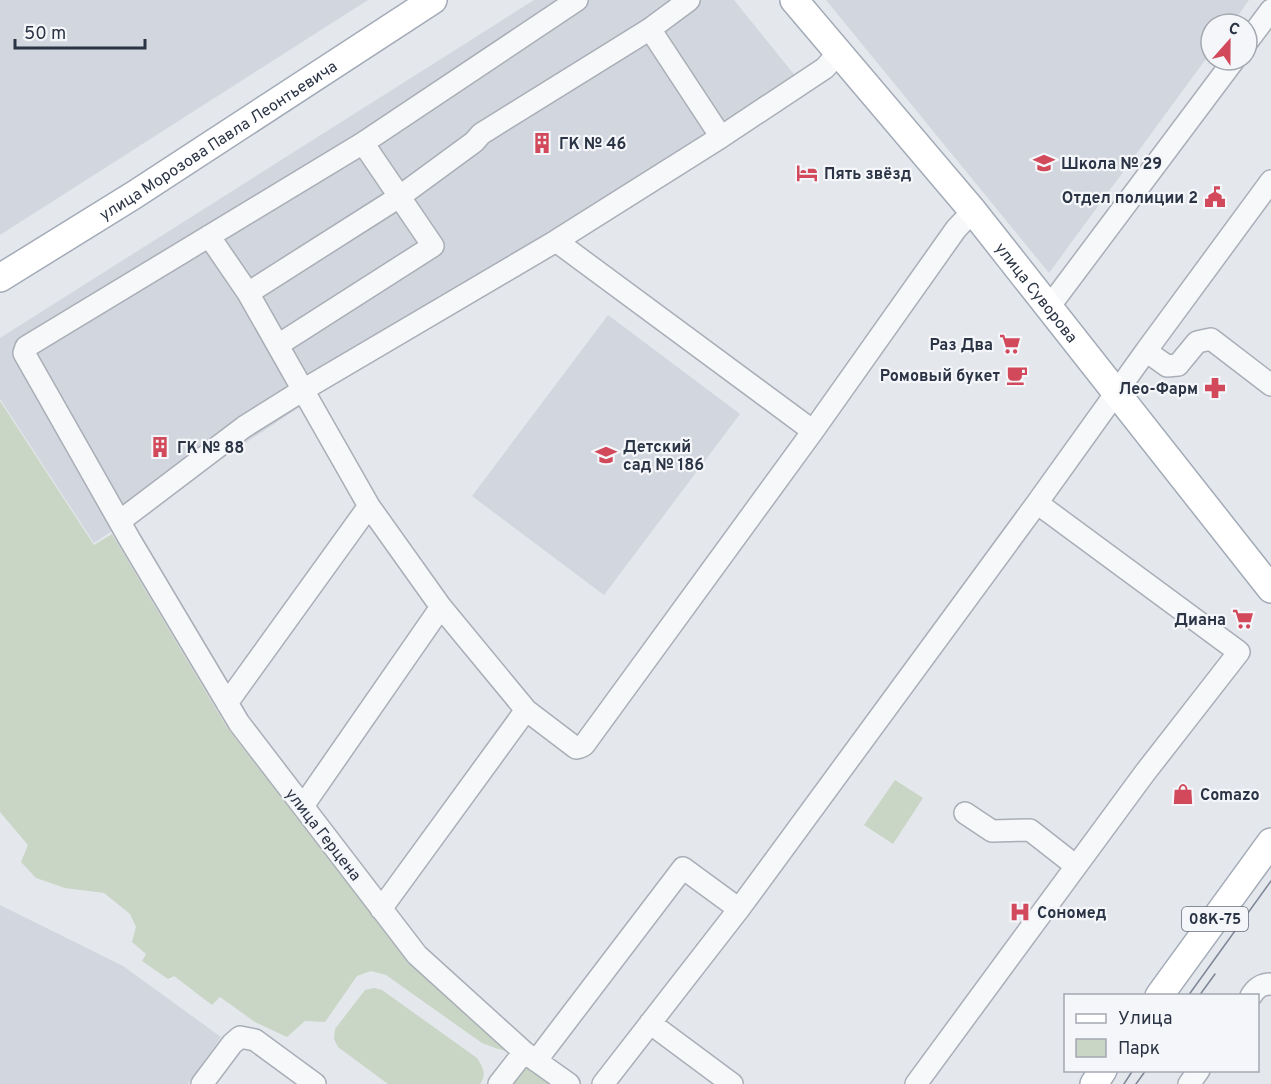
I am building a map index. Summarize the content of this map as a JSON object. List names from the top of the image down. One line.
{"streets":{"main road":["улица Морозова Павла Леонтьевича","улица Суворова","08К-75"],"street":["улица Герцена"]},"places":{"building":["ГК № 46","ГК № 88"],"school or university":["Школа № 29","Детский сад № 186"],"hotel":["Пять звёзд"],"public building":["Отдел полиции 2"],"supermarket":["Раз Два","Диана"],"cafe":["Ромовый букет"],"pharmacy":["Лео-Фарм"],"shop":["Comazo"],"hospital":["Сономед"]},"legend":["Улица","Парк"],"scale_bar":"50 m","north":"top"}
